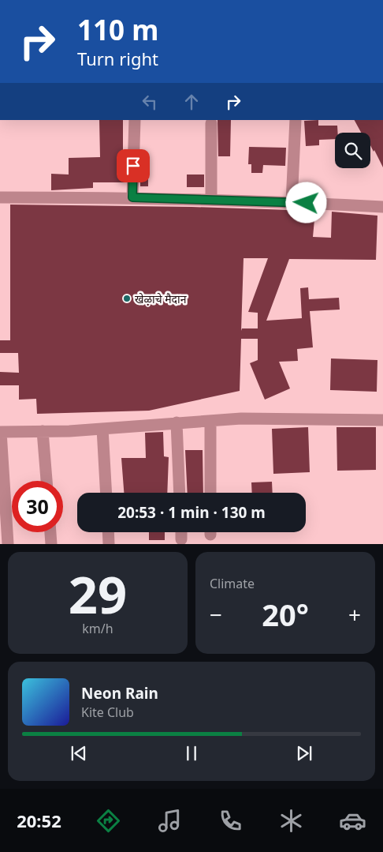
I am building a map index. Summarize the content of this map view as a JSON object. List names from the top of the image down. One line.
{"places":["खेऴाचे मैदान"],"page":{"turn":["110 m","Turn right"],"limit":"30","trip":"20:53 · 1 min · 130 m","tile":[["29","km/h"],"Climate"],"heat":["−","20°","+"],"song":["Neon Rain","Kite Club"],"tabs":"20:52"}}
